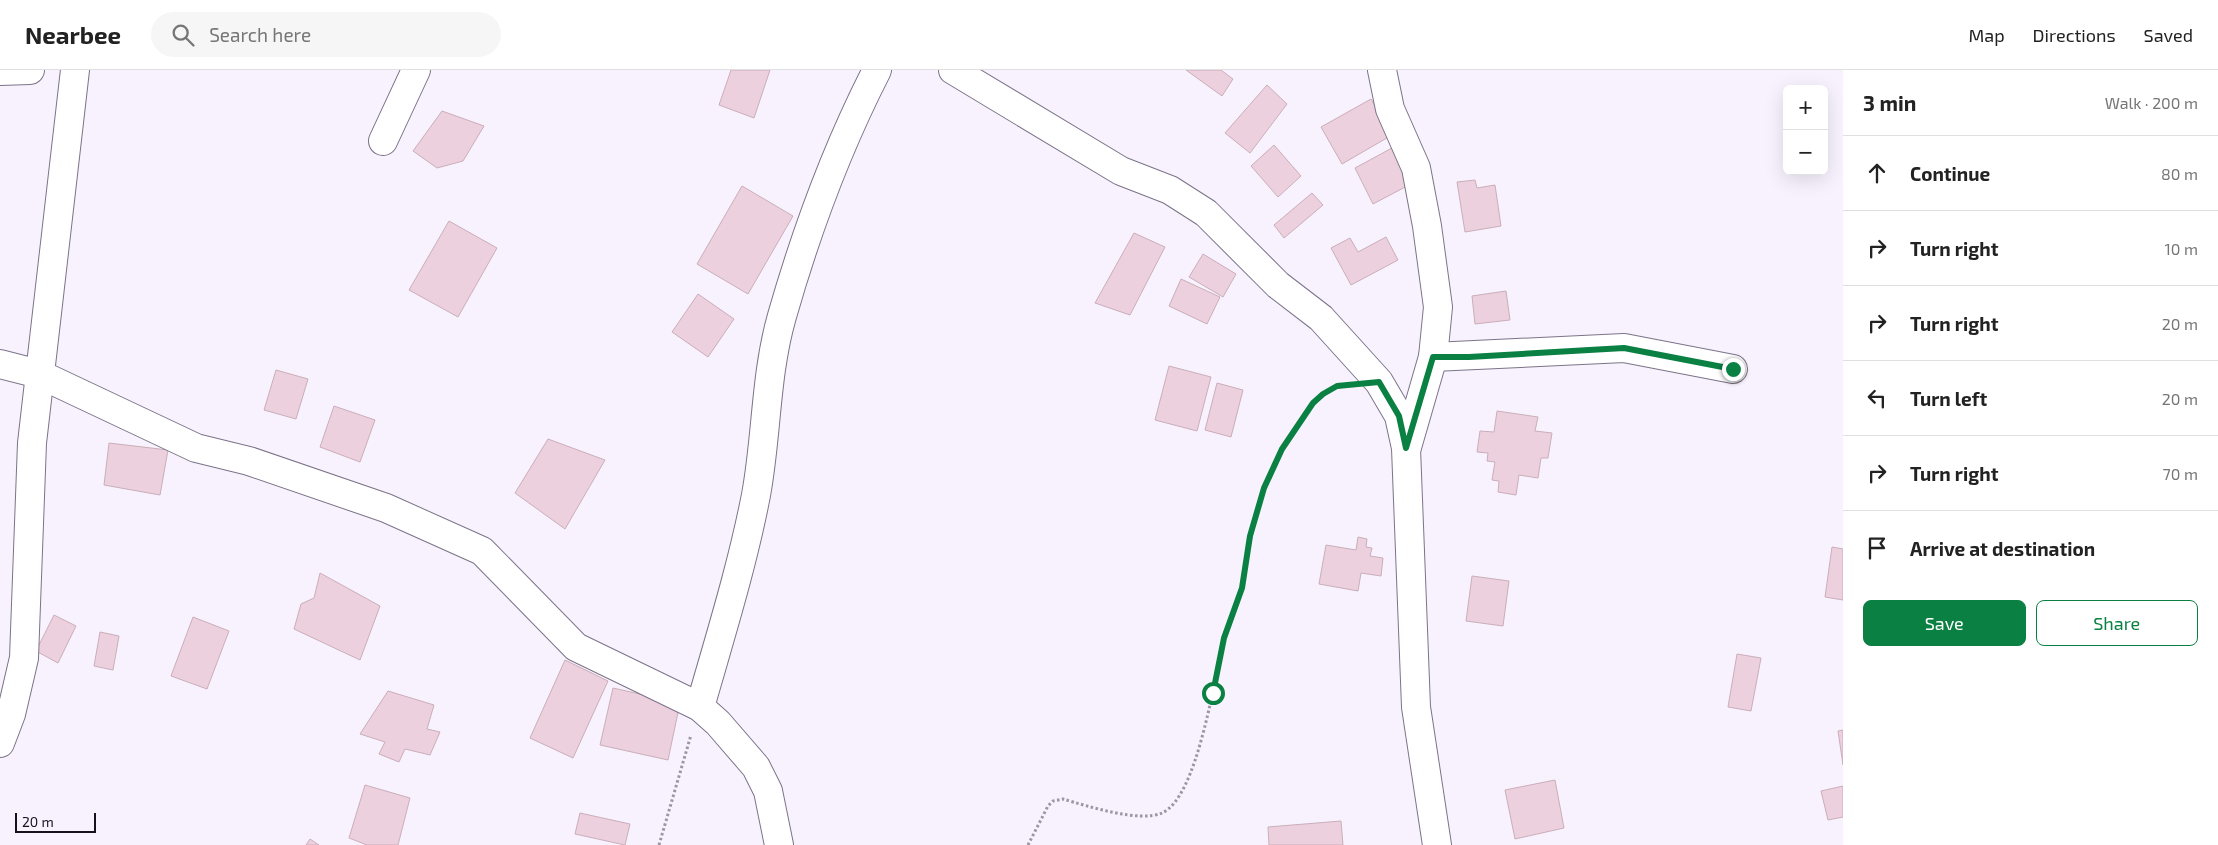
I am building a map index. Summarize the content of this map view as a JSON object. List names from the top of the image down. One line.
{"scale_bar":"20 m","page":{"header":"Nearbee","search":"Search here","nav":["Map","Directions","Saved"],"heading":["3 min","Walk · 200 m"],"map_buttons":["+","−"],"list":[["Continue","80 m"],["Turn right","10 m"],["Turn right","20 m"],["Turn left","20 m"],["Turn right","70 m"],"Arrive at destination"],"buttons":["Save","Share"],"scale":"20 m"}}
